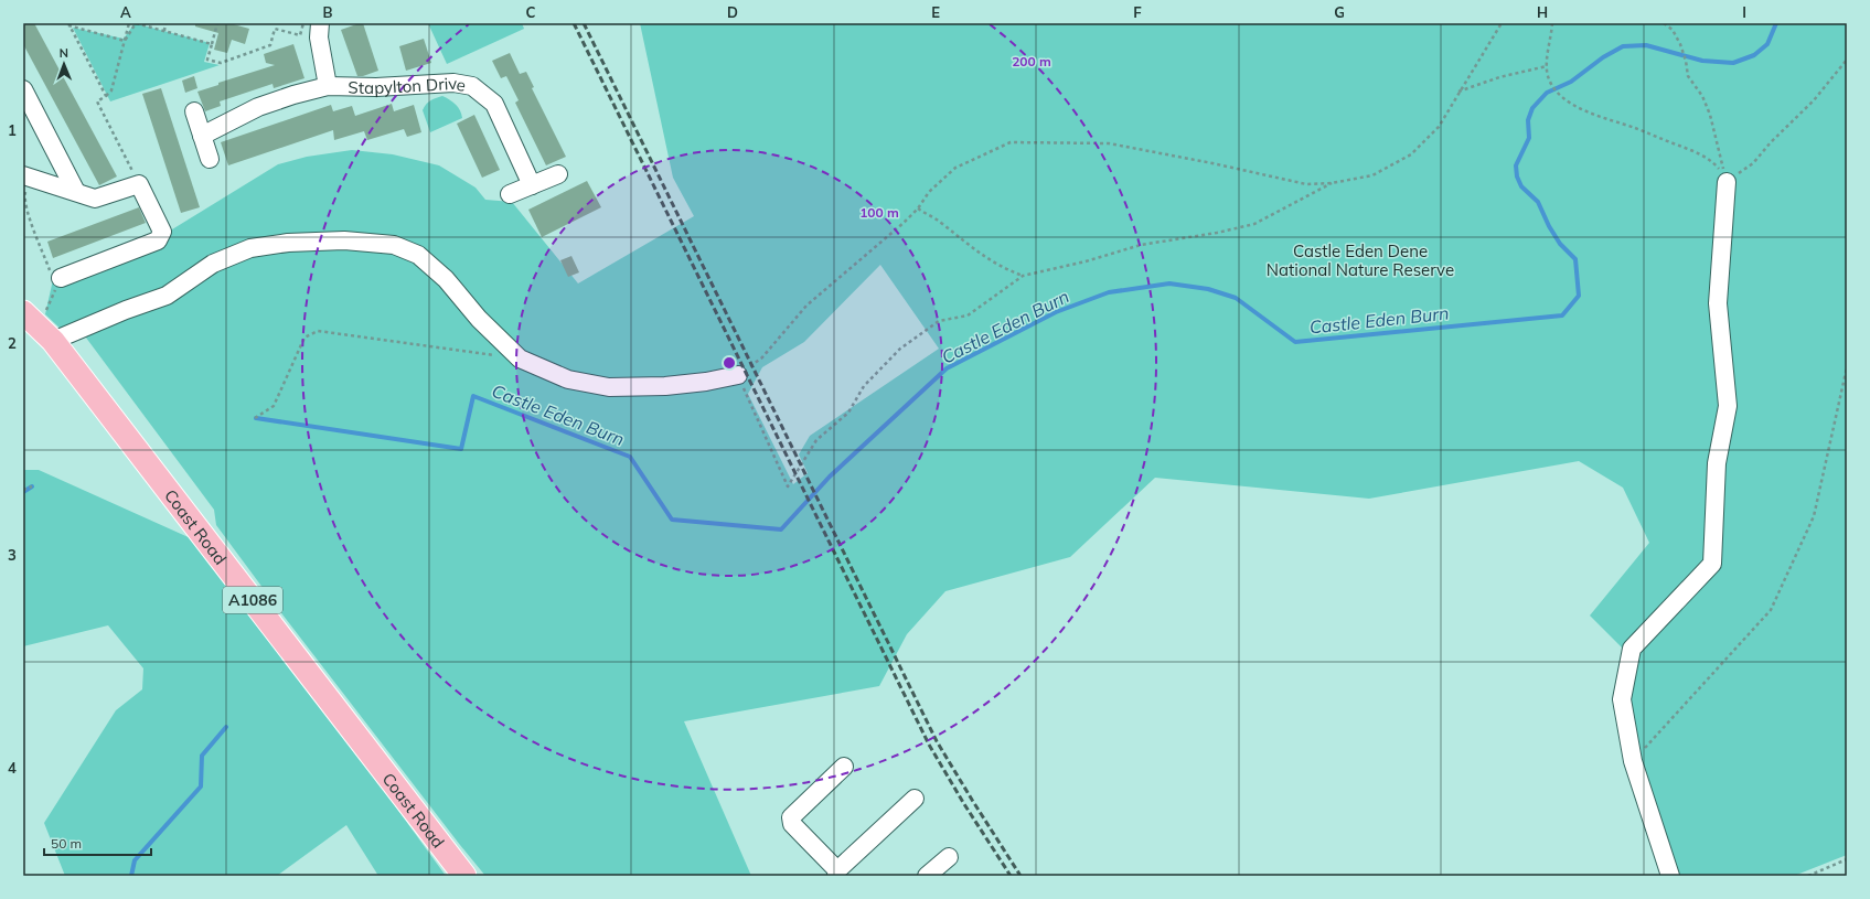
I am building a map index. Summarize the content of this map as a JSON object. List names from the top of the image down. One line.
{"streets":{"main road":["Coast Road","A1086"],"street":["Stapylton Drive"]},"water":["Castle Eden Burn"],"parks":["Castle Eden Dene National Nature Reserve"],"scale_bar":"50 m","north":"top","grid":{"columns":["A","B","C","D","E","F","G","H","I"],"rows":["1","2","3","4"]},"rings":["200 m","100 m"]}
